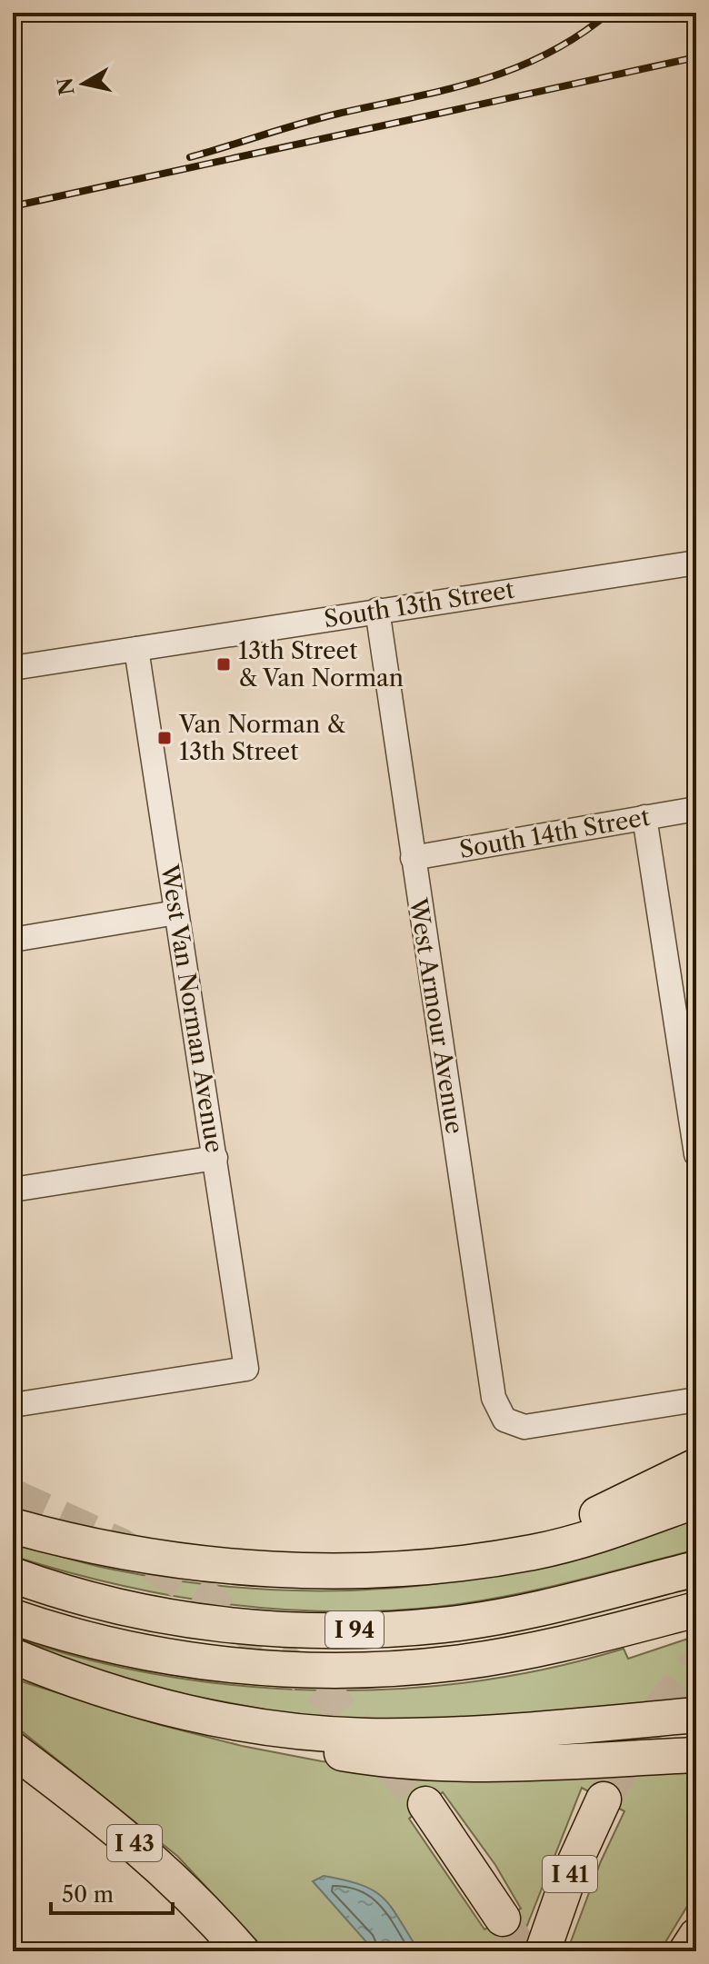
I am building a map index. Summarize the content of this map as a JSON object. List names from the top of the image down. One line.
{"streets":{"highway":["I 94","I 43","I 41"],"street":["South 13th Street","South 14th Street","West Van Norman Avenue","West Armour Avenue"]},"crossings":[["South 13th Street","West Van Norman Avenue"],["South 13th Street","West Armour Avenue"],["South 14th Street","West Armour Avenue"]],"places":{"transit":["13th Street & Van Norman","Van Norman & 13th Street"]},"scale_bar":"50 m","north":"left"}
